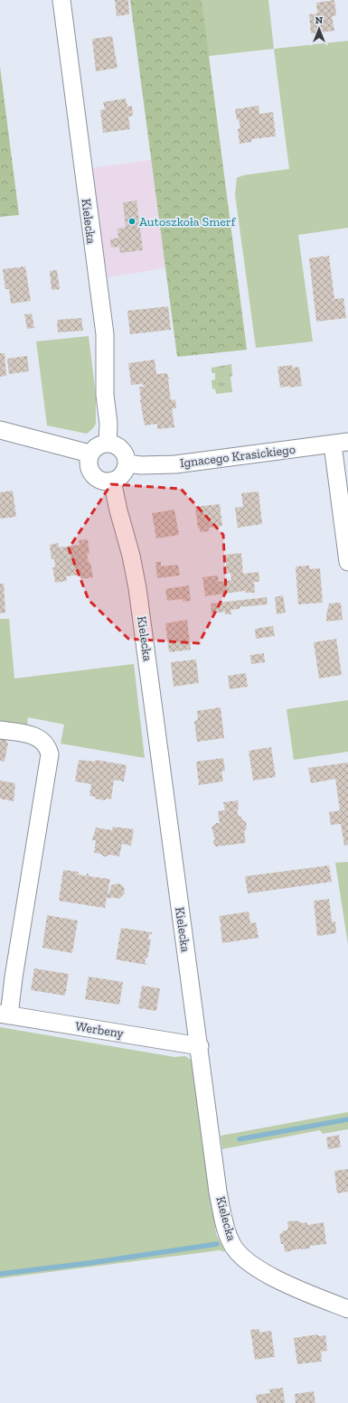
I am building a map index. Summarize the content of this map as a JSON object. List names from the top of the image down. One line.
{"streets":{"street":["Kielecka","Ignacego Krasickiego","Werbeny"]},"crossings":[["Kielecka","Ignacego Krasickiego"],["Kielecka","Werbeny"]],"places":["Autoszkoła Smerf"],"north":"top"}
